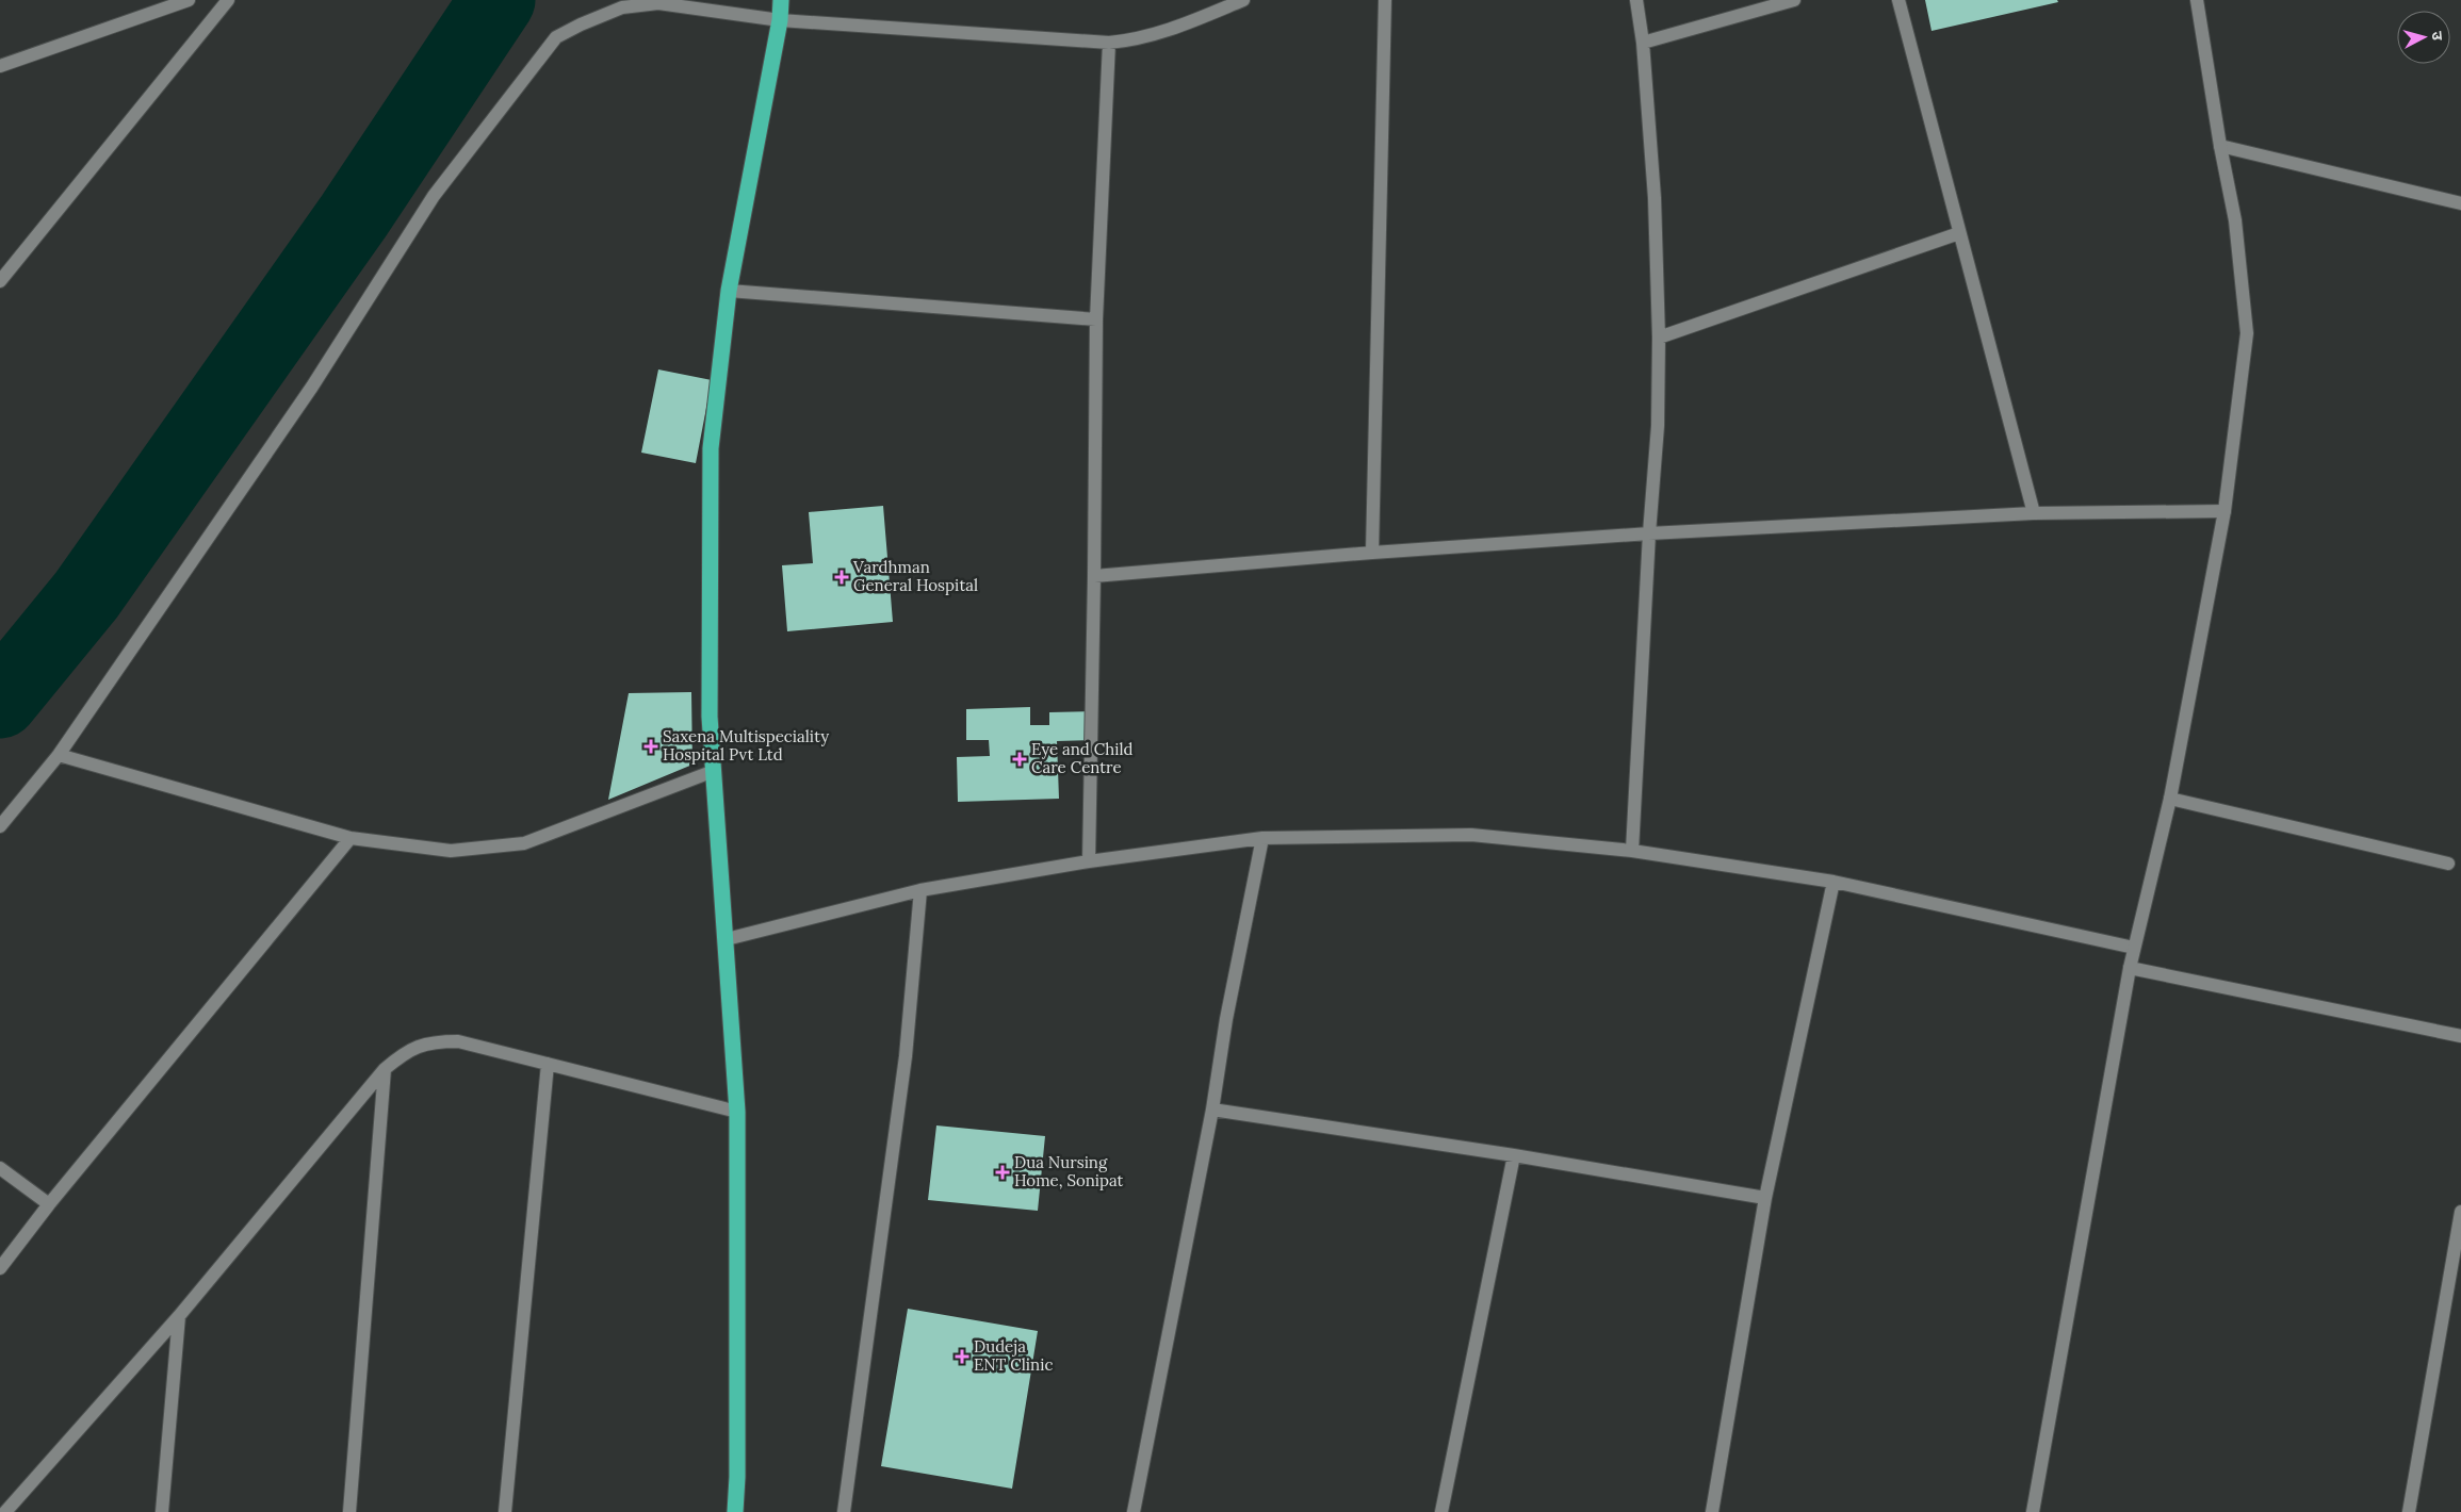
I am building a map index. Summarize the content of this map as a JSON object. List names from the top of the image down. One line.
{"places":{"health":["Vardhman General Hospital","Saxena Multispeciality Hospital Pvt Ltd","Eye and Child Care Centre","Dua Nursing Home, Sonipat","Dudeja ENT Clinic"]},"north":"right"}
